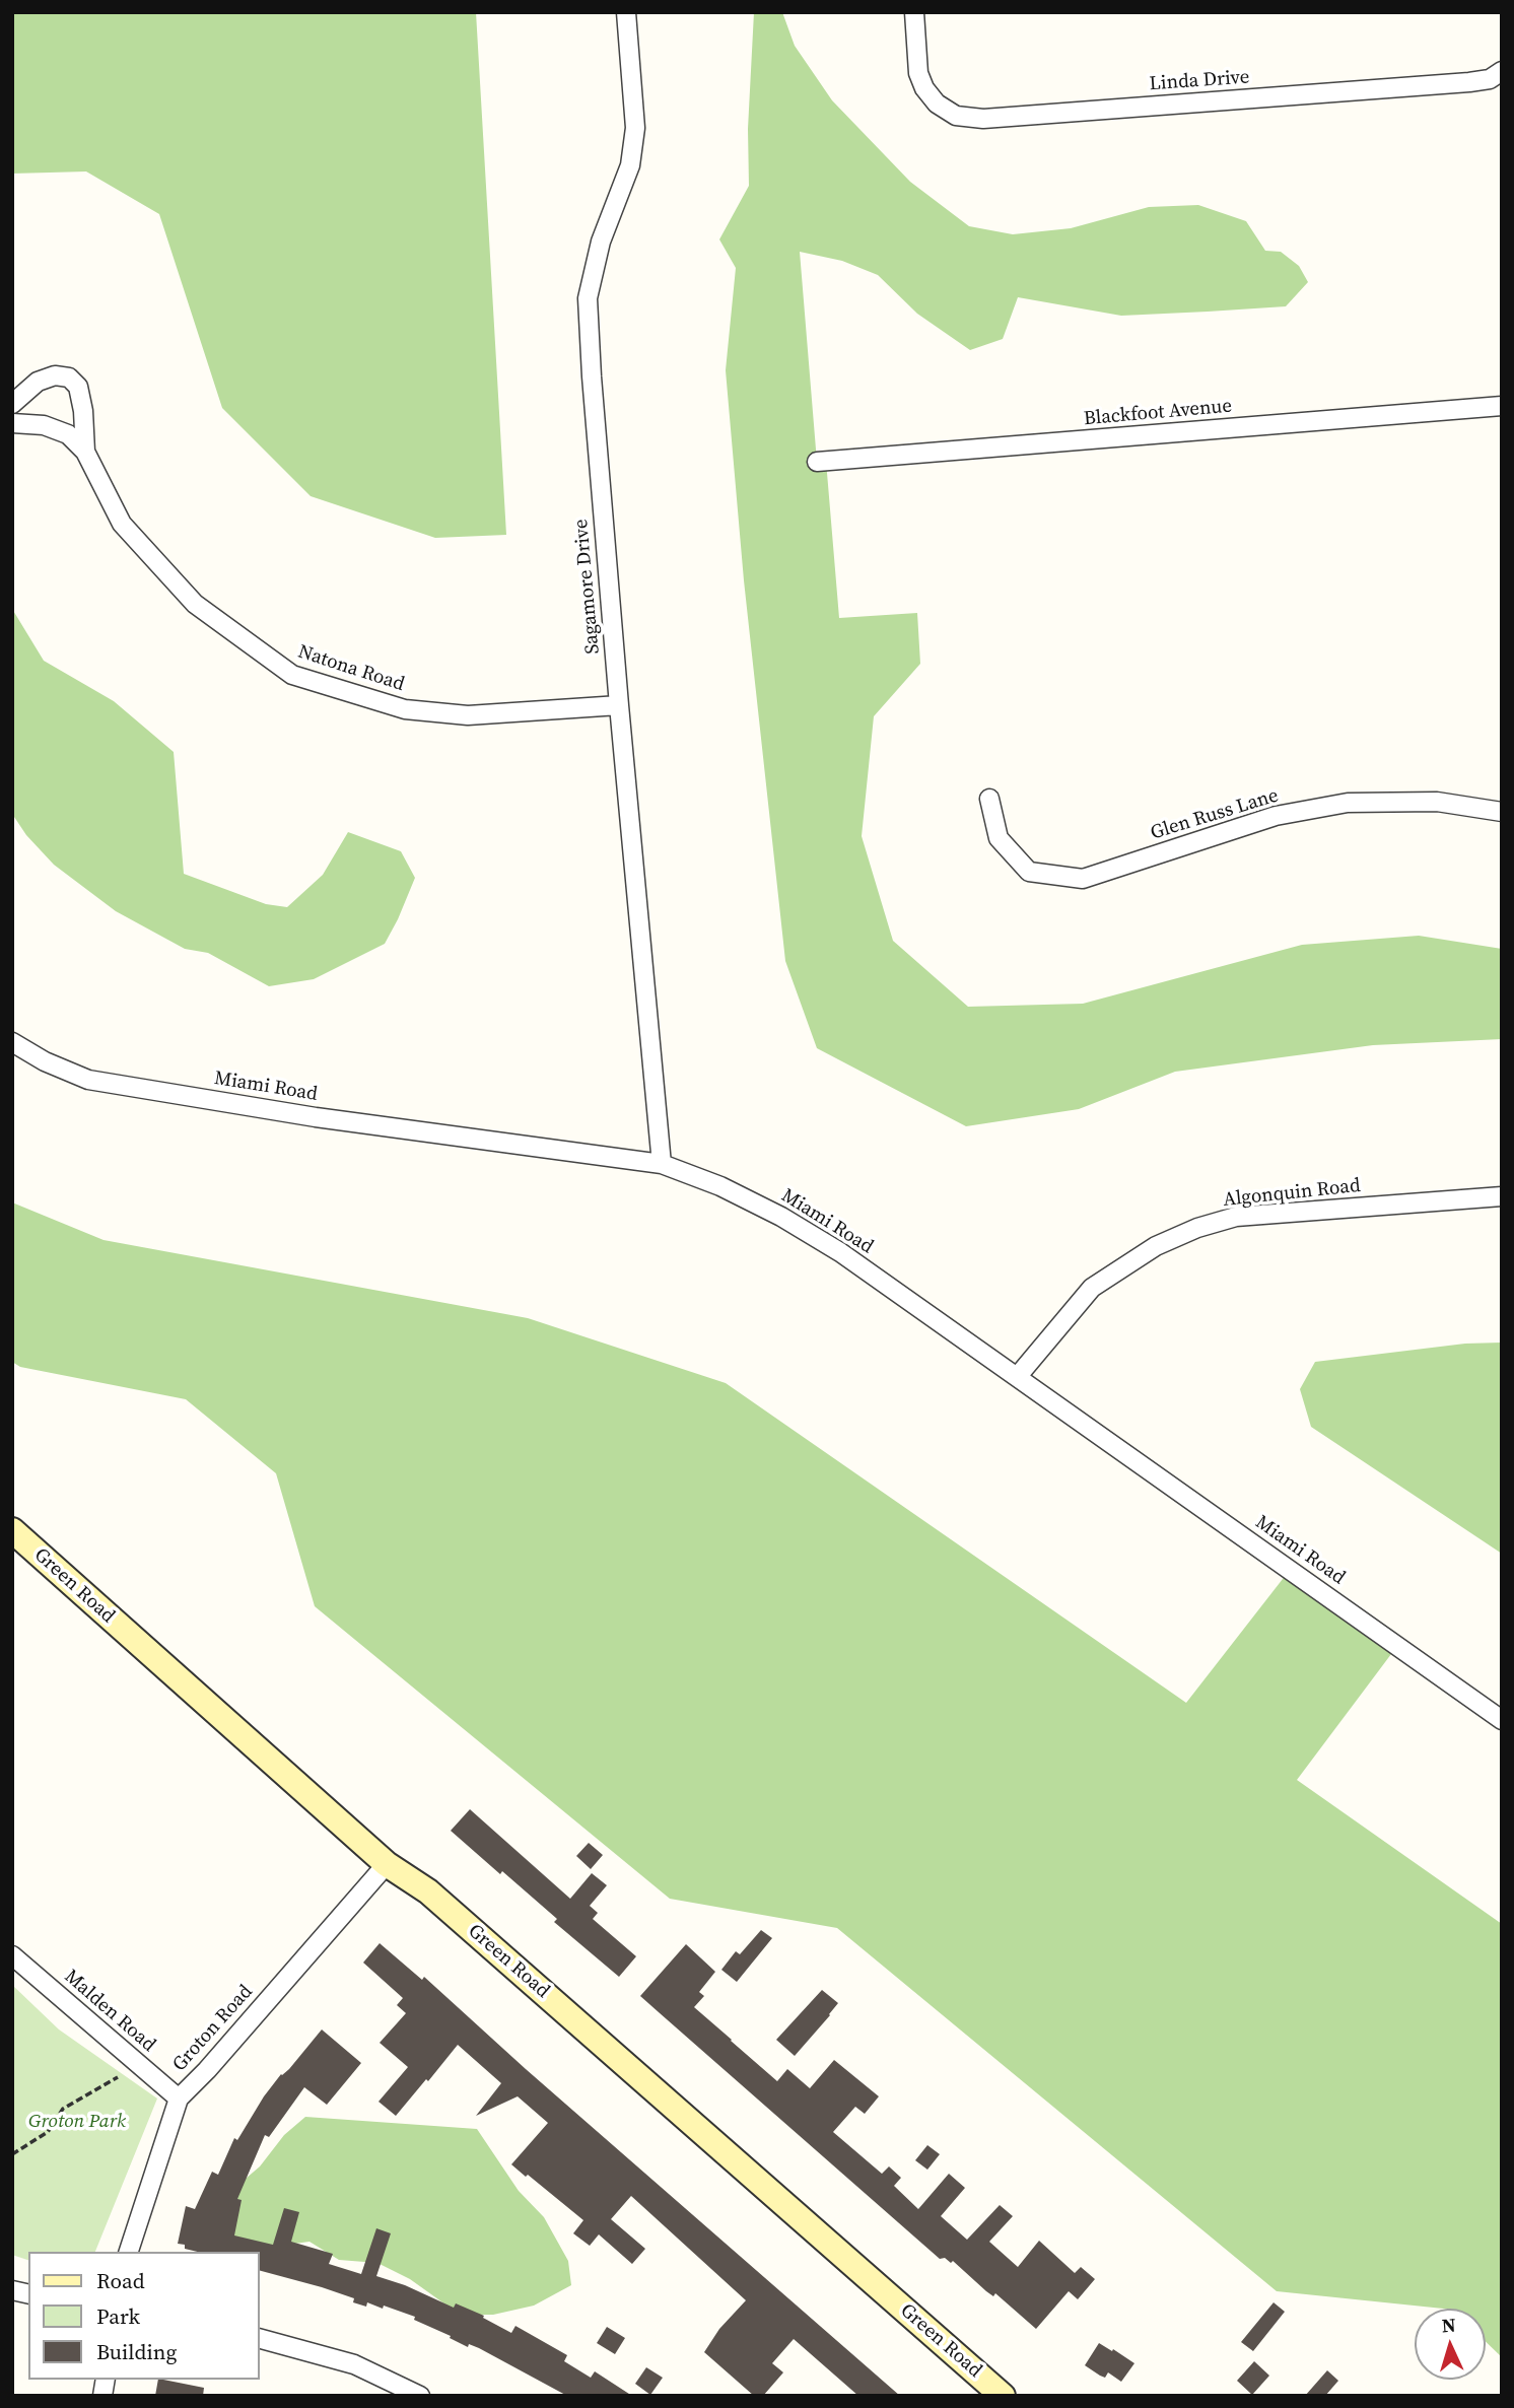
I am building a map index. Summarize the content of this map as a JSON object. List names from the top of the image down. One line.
{"streets":{"main road":["Green Road"],"street":["Linda Drive","Blackfoot Avenue","Sagamore Drive","Natona Road","Glen Russ Lane","Miami Road","Algonquin Road","Malden Road","Groton Road"]},"crossings":[["Sagamore Drive","Natona Road"],["Sagamore Drive","Miami Road"],["Miami Road","Algonquin Road"],["Green Road","Groton Road"],["Malden Road","Groton Road"]],"parks":["Groton Park"],"legend":["Road","Park","Building"],"north":"top"}
